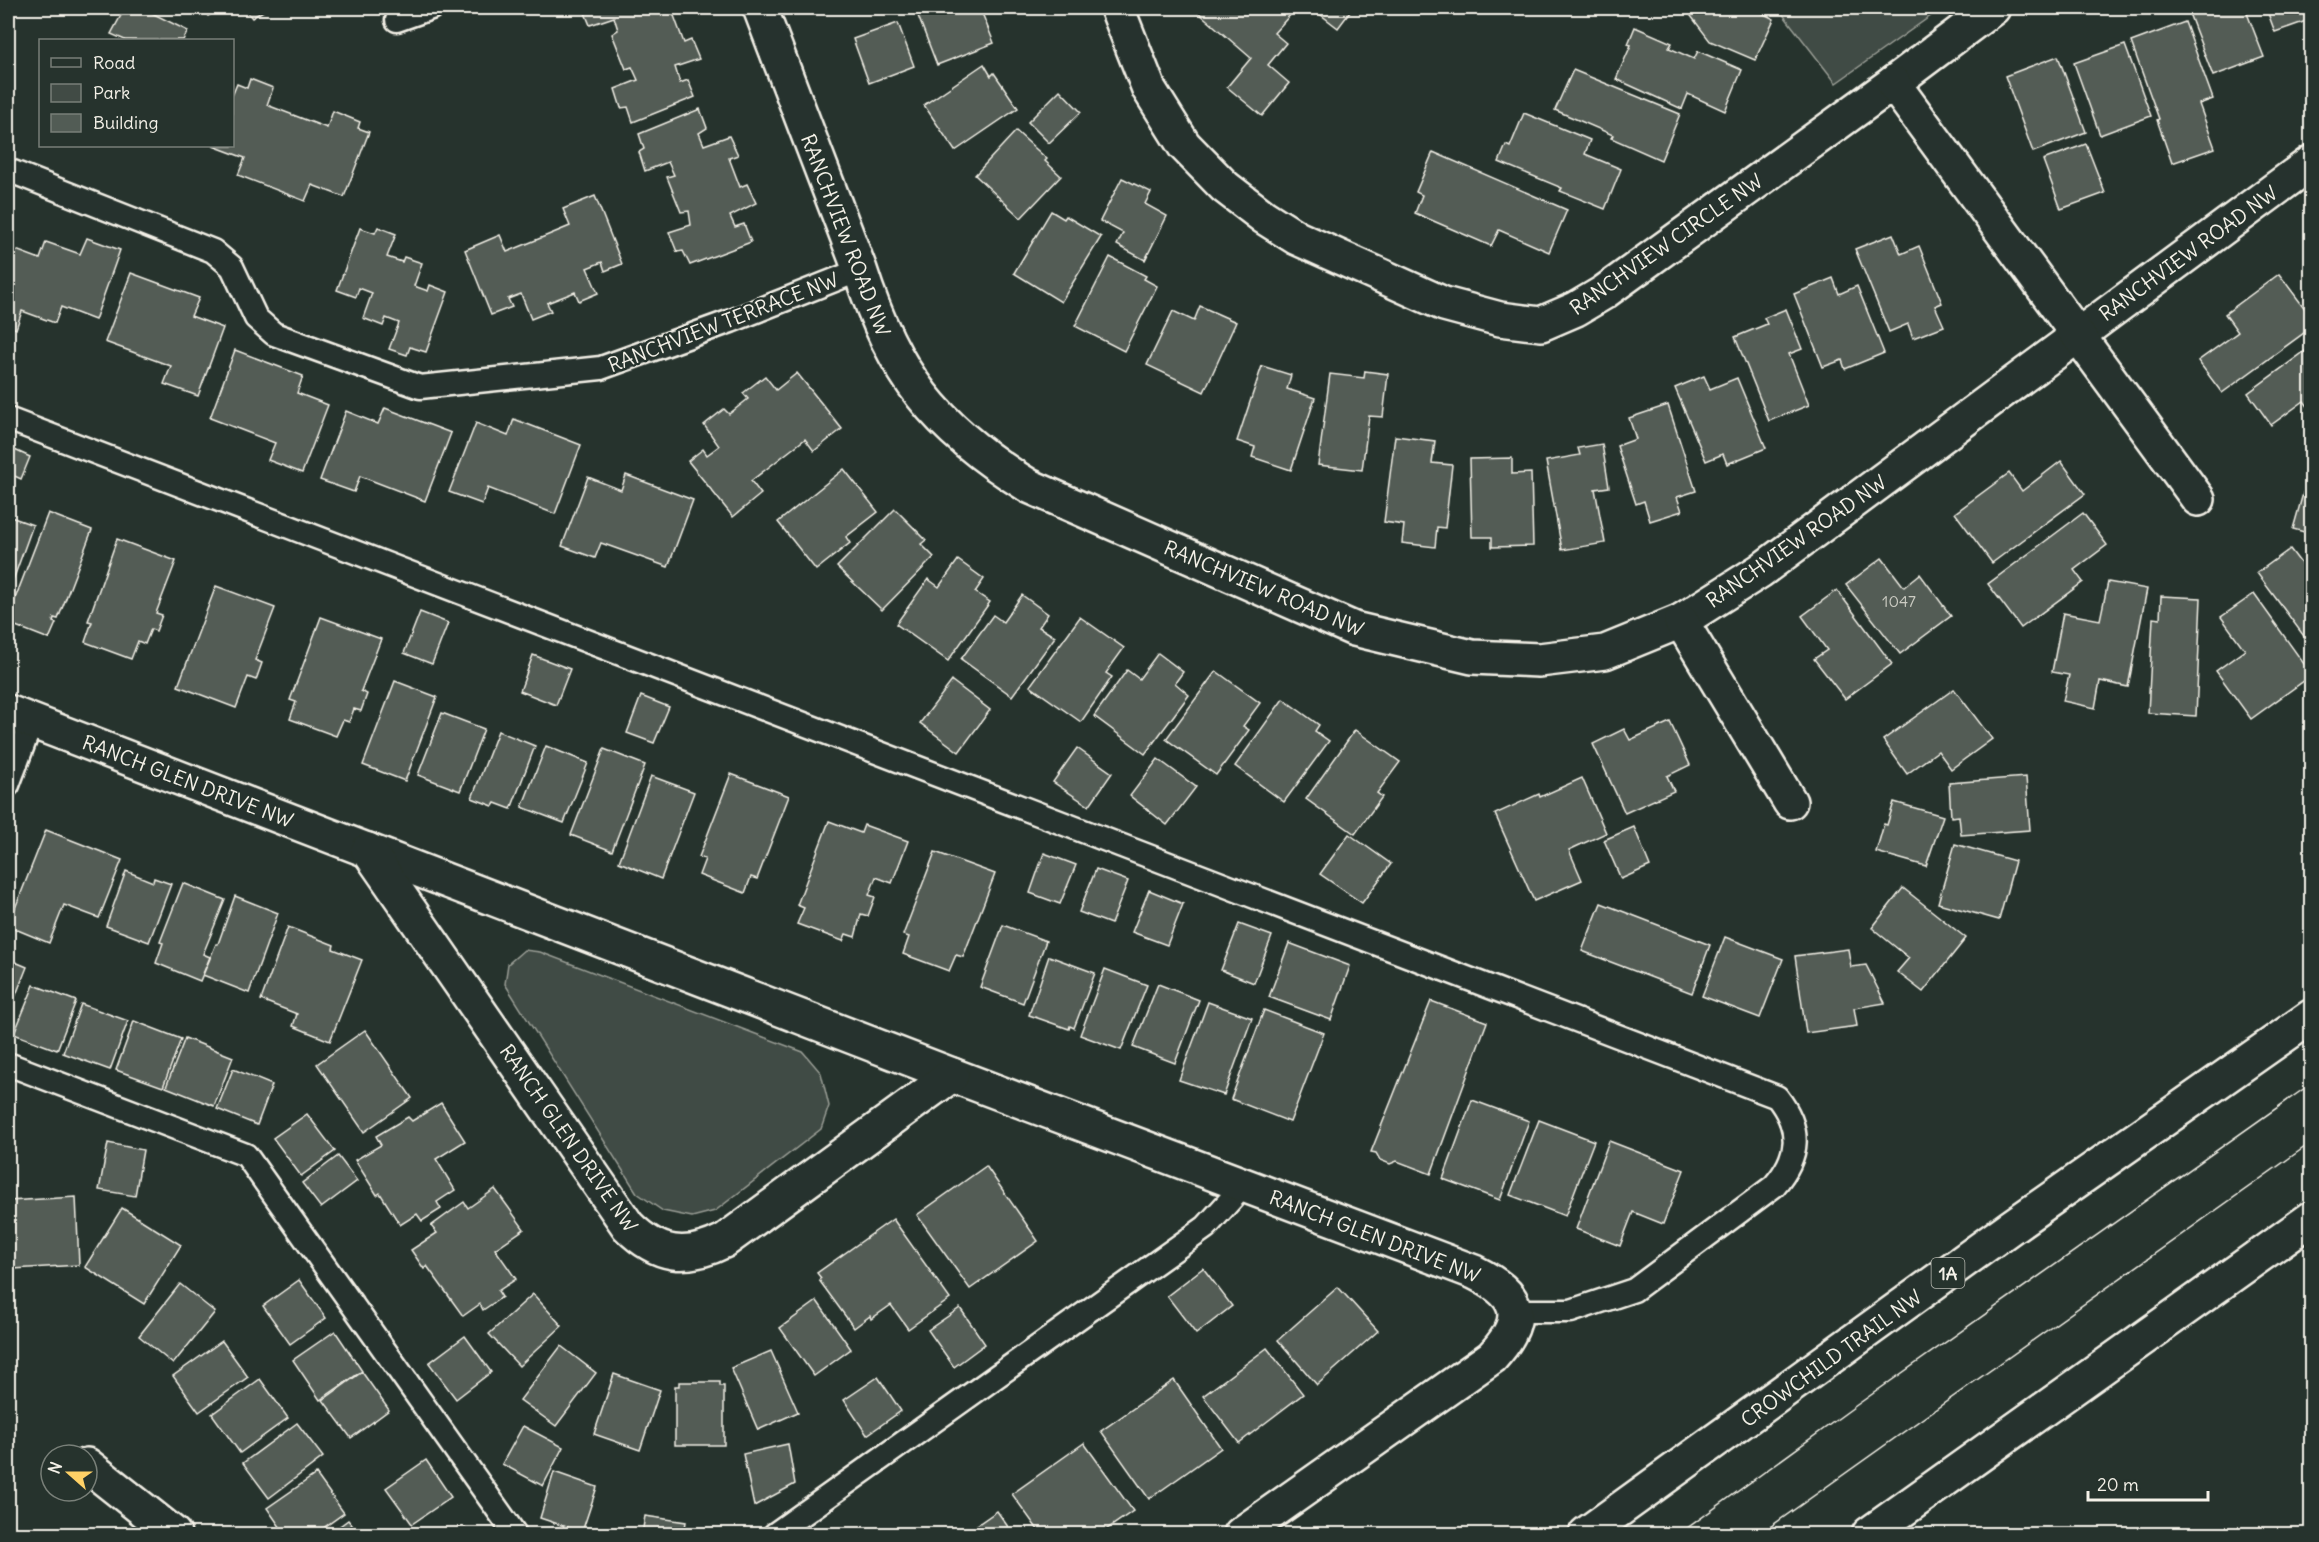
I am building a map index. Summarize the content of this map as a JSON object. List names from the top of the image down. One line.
{"streets":{"main road":["RANCHVIEW ROAD NW","RANCHVIEW CIRCLE NW","RANCH GLEN DRIVE NW","1A","CROWCHILD TRAIL NW"],"lane":["RANCHVIEW TERRACE NW"]},"crossings":[["RANCHVIEW ROAD NW","RANCHVIEW TERRACE NW"]],"house_numbers":["1047"],"legend":["Road","Park","Building"],"scale_bar":"20 m","north":"left"}
